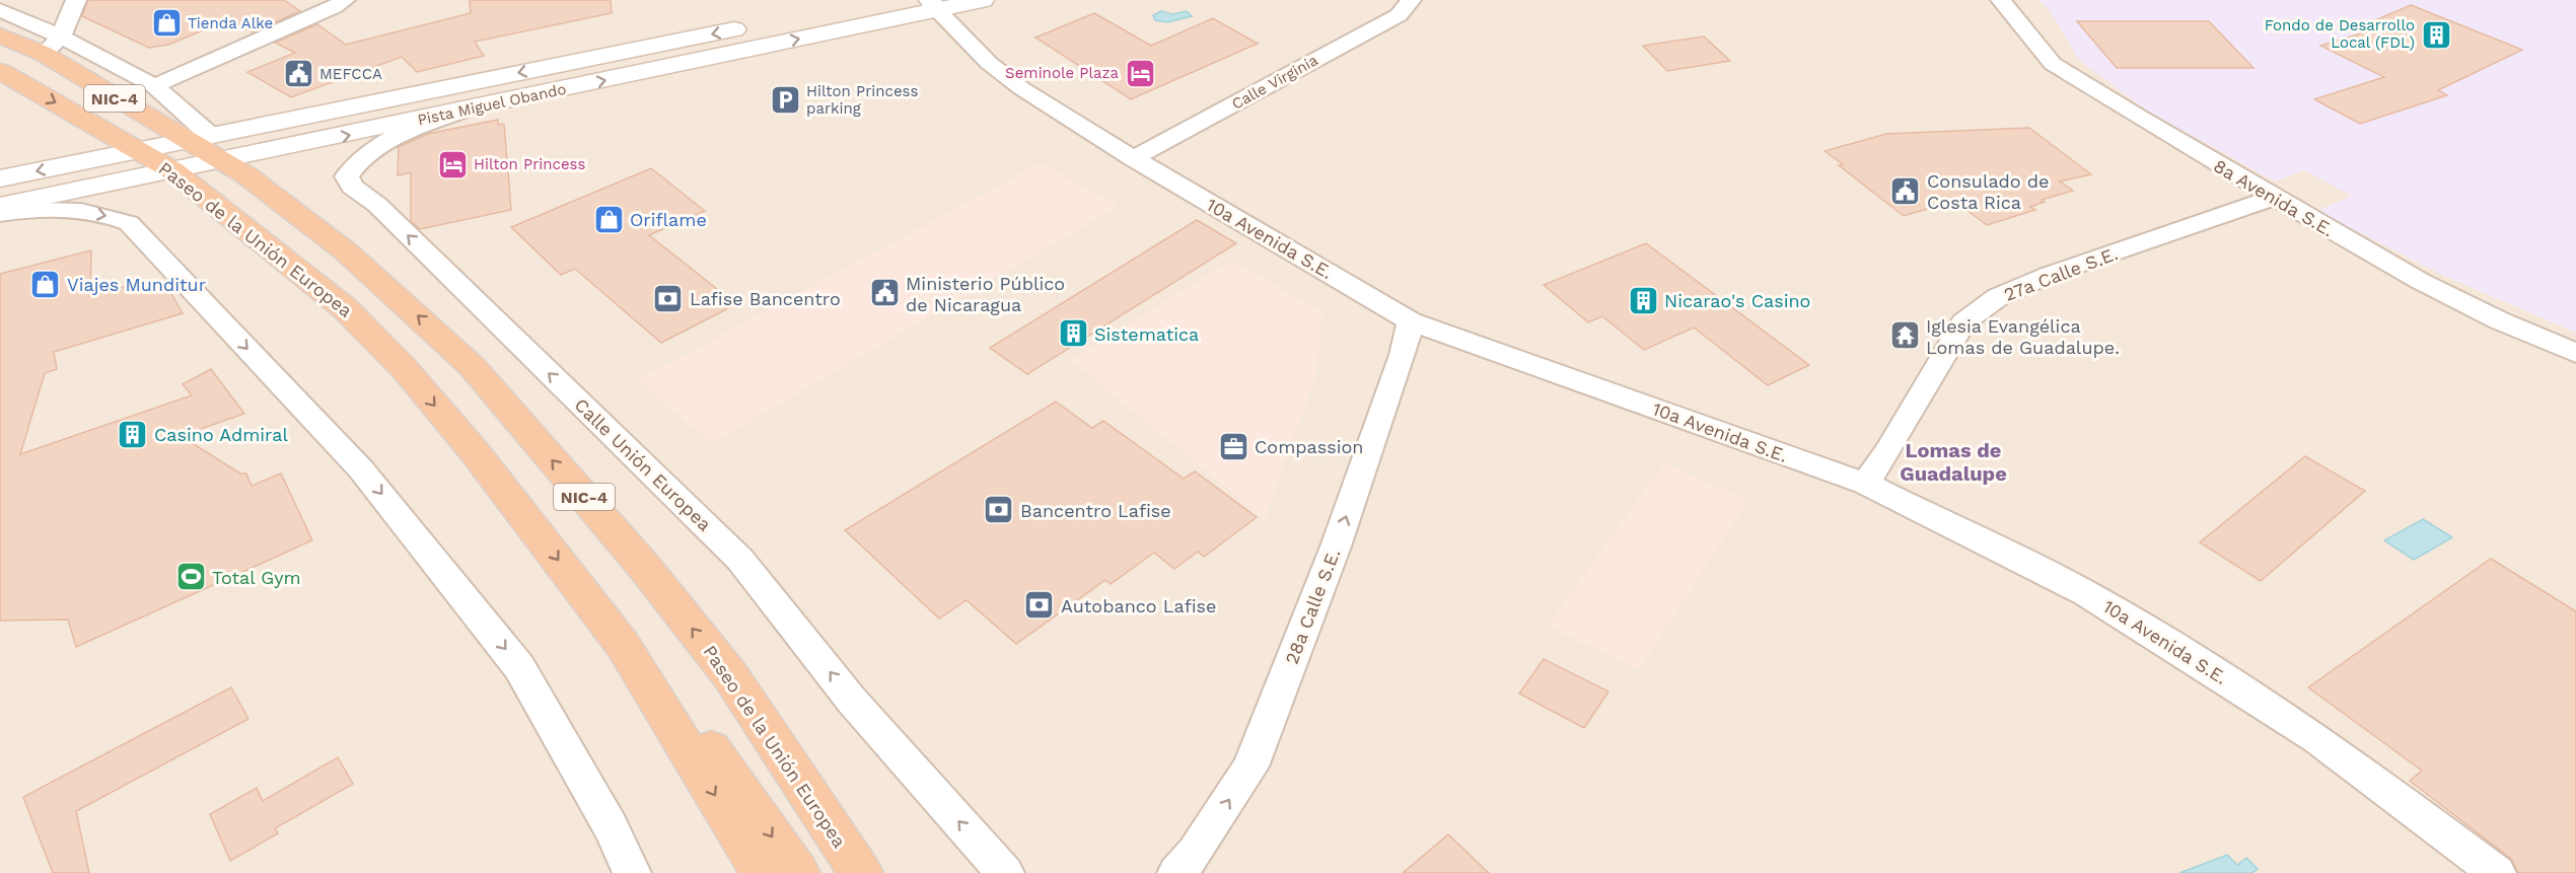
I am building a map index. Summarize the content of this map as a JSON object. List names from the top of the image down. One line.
{"streets":{"highway":["NIC-4","Paseo de la Unión Europea"],"main road":["Pista Miguel Obando"],"street":["Calle Virginia","8a Avenida S.E.","10a Avenida S.E.","27a Calle S.E.","Calle Unión Europea","28a Calle S.E."]},"crossings":[["Calle Virginia","10a Avenida S.E."],["Pista Miguel Obando","10a Avenida S.E."],["Pista Miguel Obando","Paseo de la Unión Europea"],["Pista Miguel Obando","Calle Unión Europea"],["8a Avenida S.E.","27a Calle S.E."],["10a Avenida S.E.","27a Calle S.E."],["10a Avenida S.E.","28a Calle S.E."]],"one_way":["28a Calle S.E."],"districts":["Lomas de Guadalupe"],"places":{"shop":["Tienda Alke","Oriflame","Viajes Munditur"],"building":["Fondo de Desarrollo Local (FDL)","Nicarao's Casino","Sistematica","Casino Admiral"],"hotel":["Seminole Plaza","Hilton Princess"],"public building":["MEFCCA","Consulado de Costa Rica","Ministerio Público de Nicaragua"],"parking":["Hilton Princess parking"],"bank":["Lafise Bancentro","Bancentro Lafise","Autobanco Lafise"],"temple":["Iglesia Evangélica Lomas de Guadalupe."],"office":["Compassion"],"sports":["Total Gym"]}}
